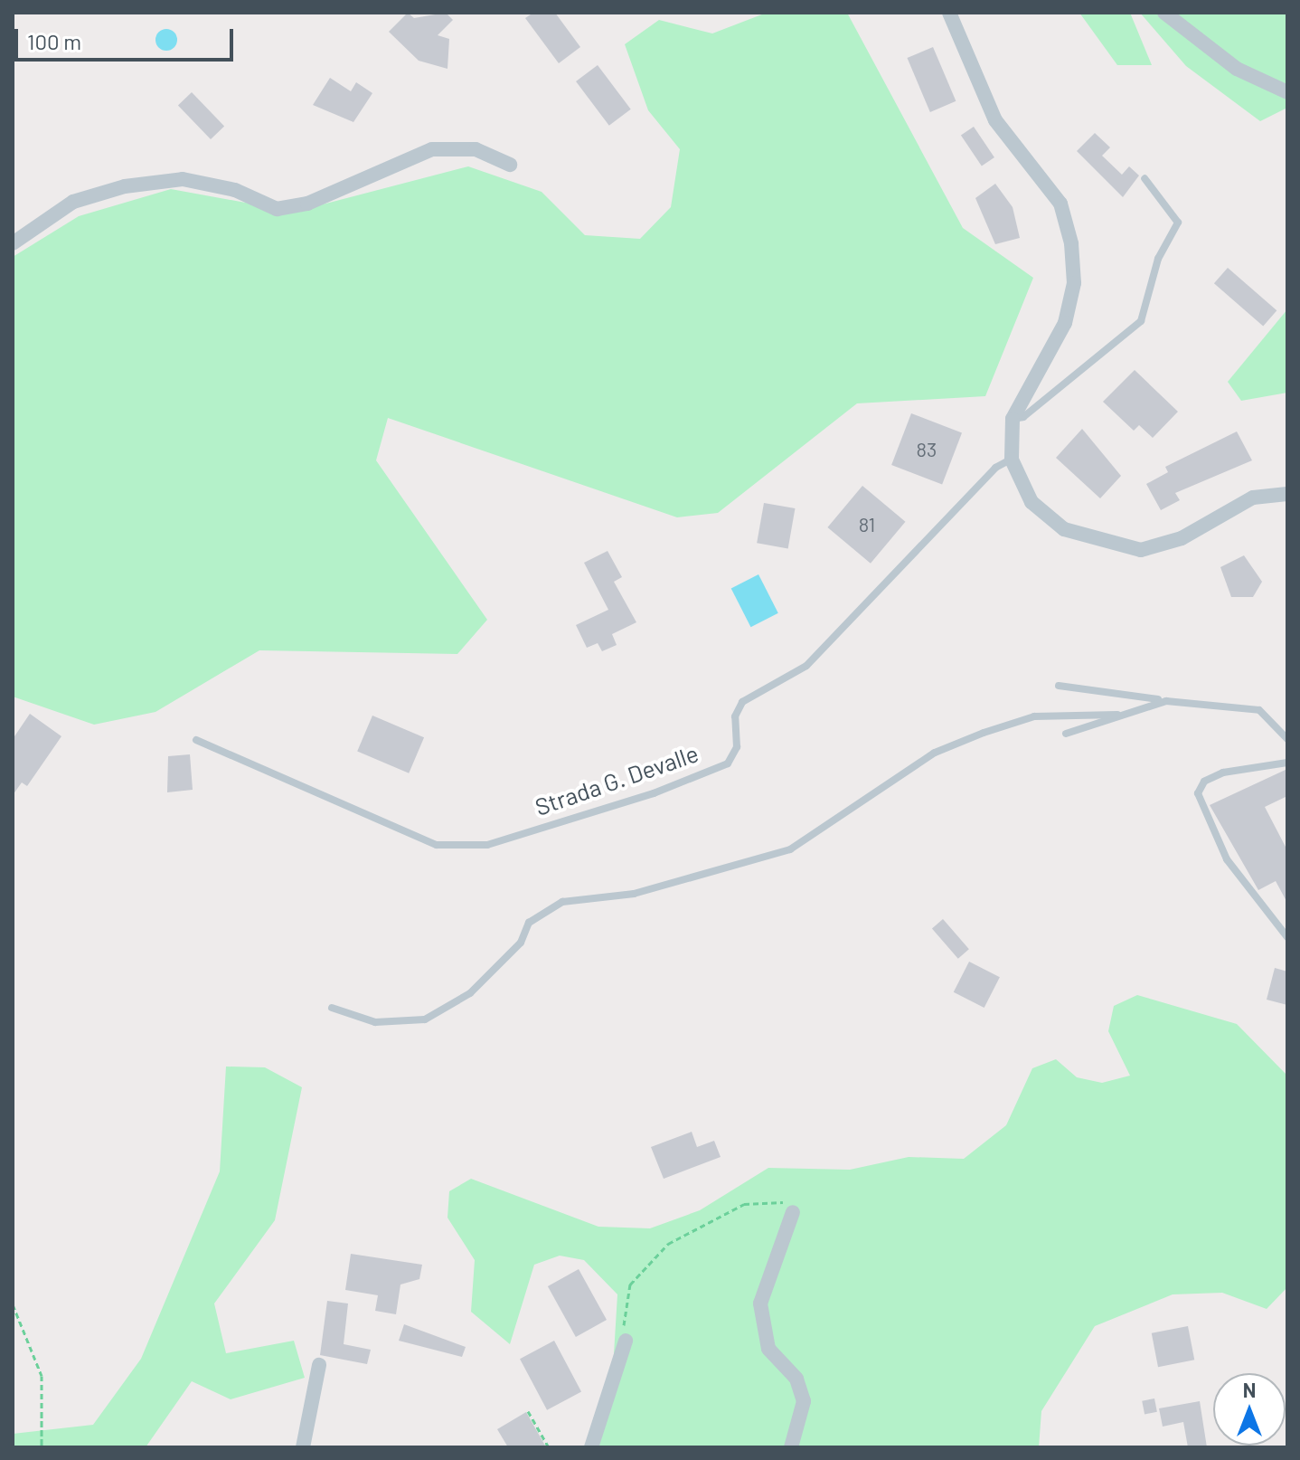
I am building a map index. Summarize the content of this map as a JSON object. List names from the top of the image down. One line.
{"streets":{"lane":["Strada G. Devalle"]},"house_numbers":["83","81"],"scale_bar":"100 m","north":"top"}
